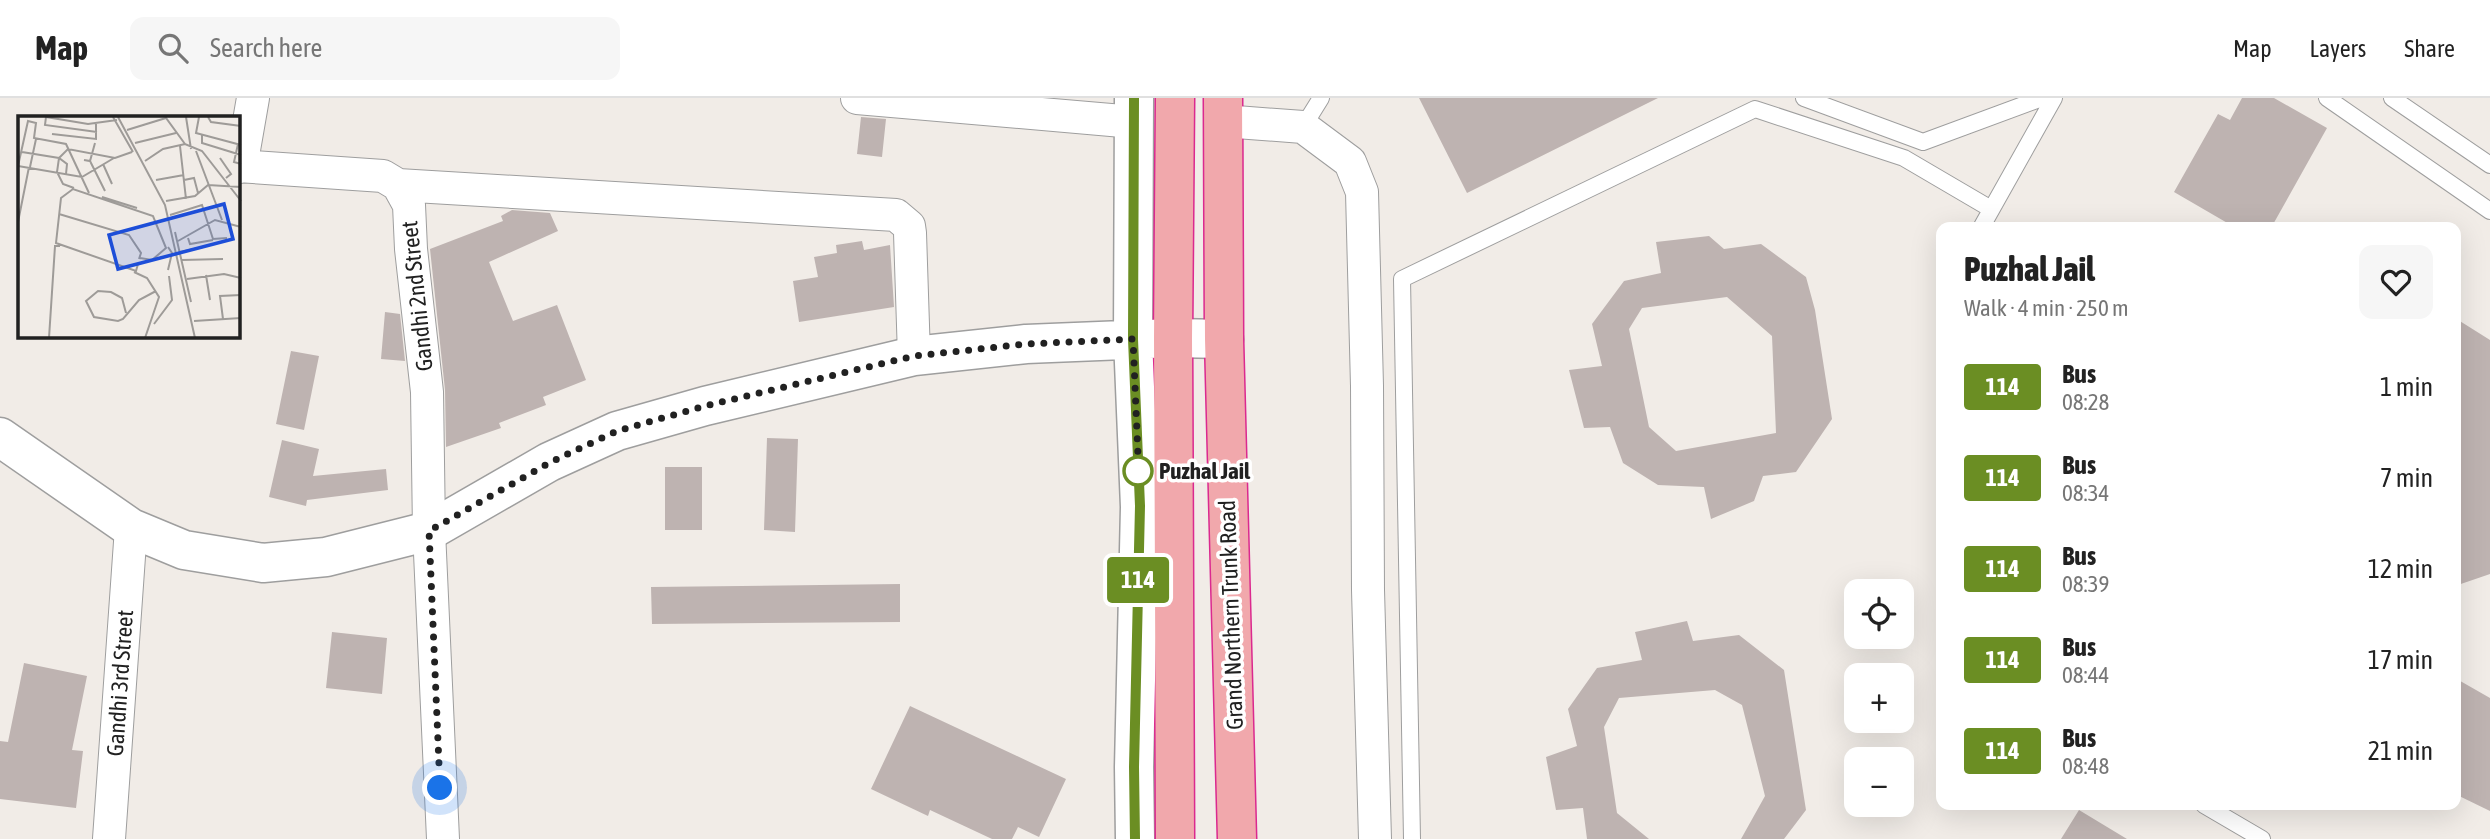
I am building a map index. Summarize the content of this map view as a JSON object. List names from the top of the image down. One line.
{"streets":{"highway":["Grand Northern Trunk Road"],"street":["Gandhi 2nd Street","Gandhi 3rd Street"]},"places":["Puzhal Jail"],"lines":["bus line 114"],"page":{"header":"Map","search":"Search here","nav":["Map","Layers","Share"],"on_map":"114","heading":["Puzhal Jail","Walk · 4 min · 250 m"],"list":[{"mark":"114","name":"Bus","note":"08:28","value":"1 min"},{"mark":"114","name":"Bus","note":"08:34","value":"7 min"},{"mark":"114","name":"Bus","note":"08:39","value":"12 min"},{"mark":"114","name":"Bus","note":"08:44","value":"17 min"},{"mark":"114","name":"Bus","note":"08:48","value":"21 min"}],"map_buttons":["+","−"]}}
